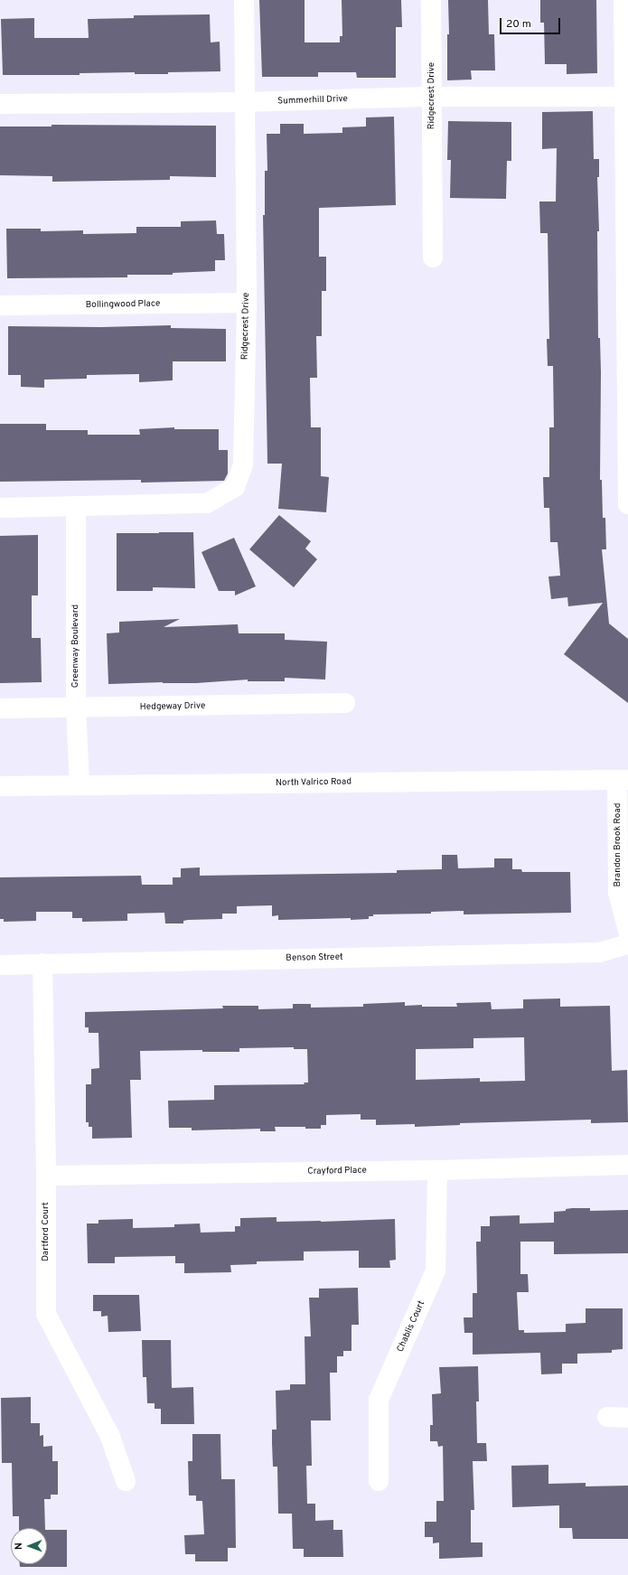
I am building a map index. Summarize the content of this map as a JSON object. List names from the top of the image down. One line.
{"streets":{"street":["Ridgecrest Drive","Summerhill Drive","Bollingwood Place","Greenway Boulevard","Hedgeway Drive","North Valrico Road","Brandon Brook Road","Benson Street","Crayford Place","Dartford Court","Chablis Court"]},"crossings":[["Ridgecrest Drive","Summerhill Drive"],["Ridgecrest Drive","Bollingwood Place"],["Ridgecrest Drive","Greenway Boulevard"],["Greenway Boulevard","Hedgeway Drive"],["Greenway Boulevard","North Valrico Road"],["North Valrico Road","Brandon Brook Road"],["Benson Street","Dartford Court"],["Crayford Place","Dartford Court"],["Crayford Place","Chablis Court"]],"scale_bar":"20 m","north":"left"}
